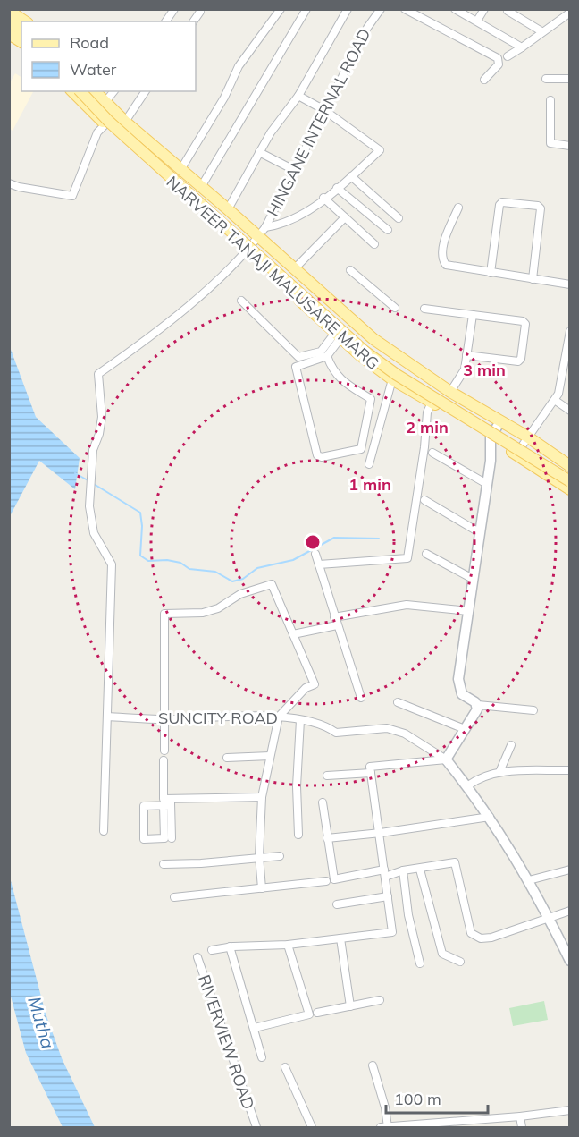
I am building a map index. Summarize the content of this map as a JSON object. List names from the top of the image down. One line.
{"streets":{"main road":["NARVEER TANAJI MALUSARE MARG"],"street":["HINGANE INTERNAL ROAD","SUNCITY ROAD","RIVERVIEW ROAD"]},"crossings":[["HINGANE INTERNAL ROAD","NARVEER TANAJI MALUSARE MARG"],["HINGANE INTERNAL ROAD","SUNCITY ROAD"]],"water":["Mutha"],"legend":["Road","Water"],"scale_bar":"100 m","rings":["3 min","2 min","1 min"]}
